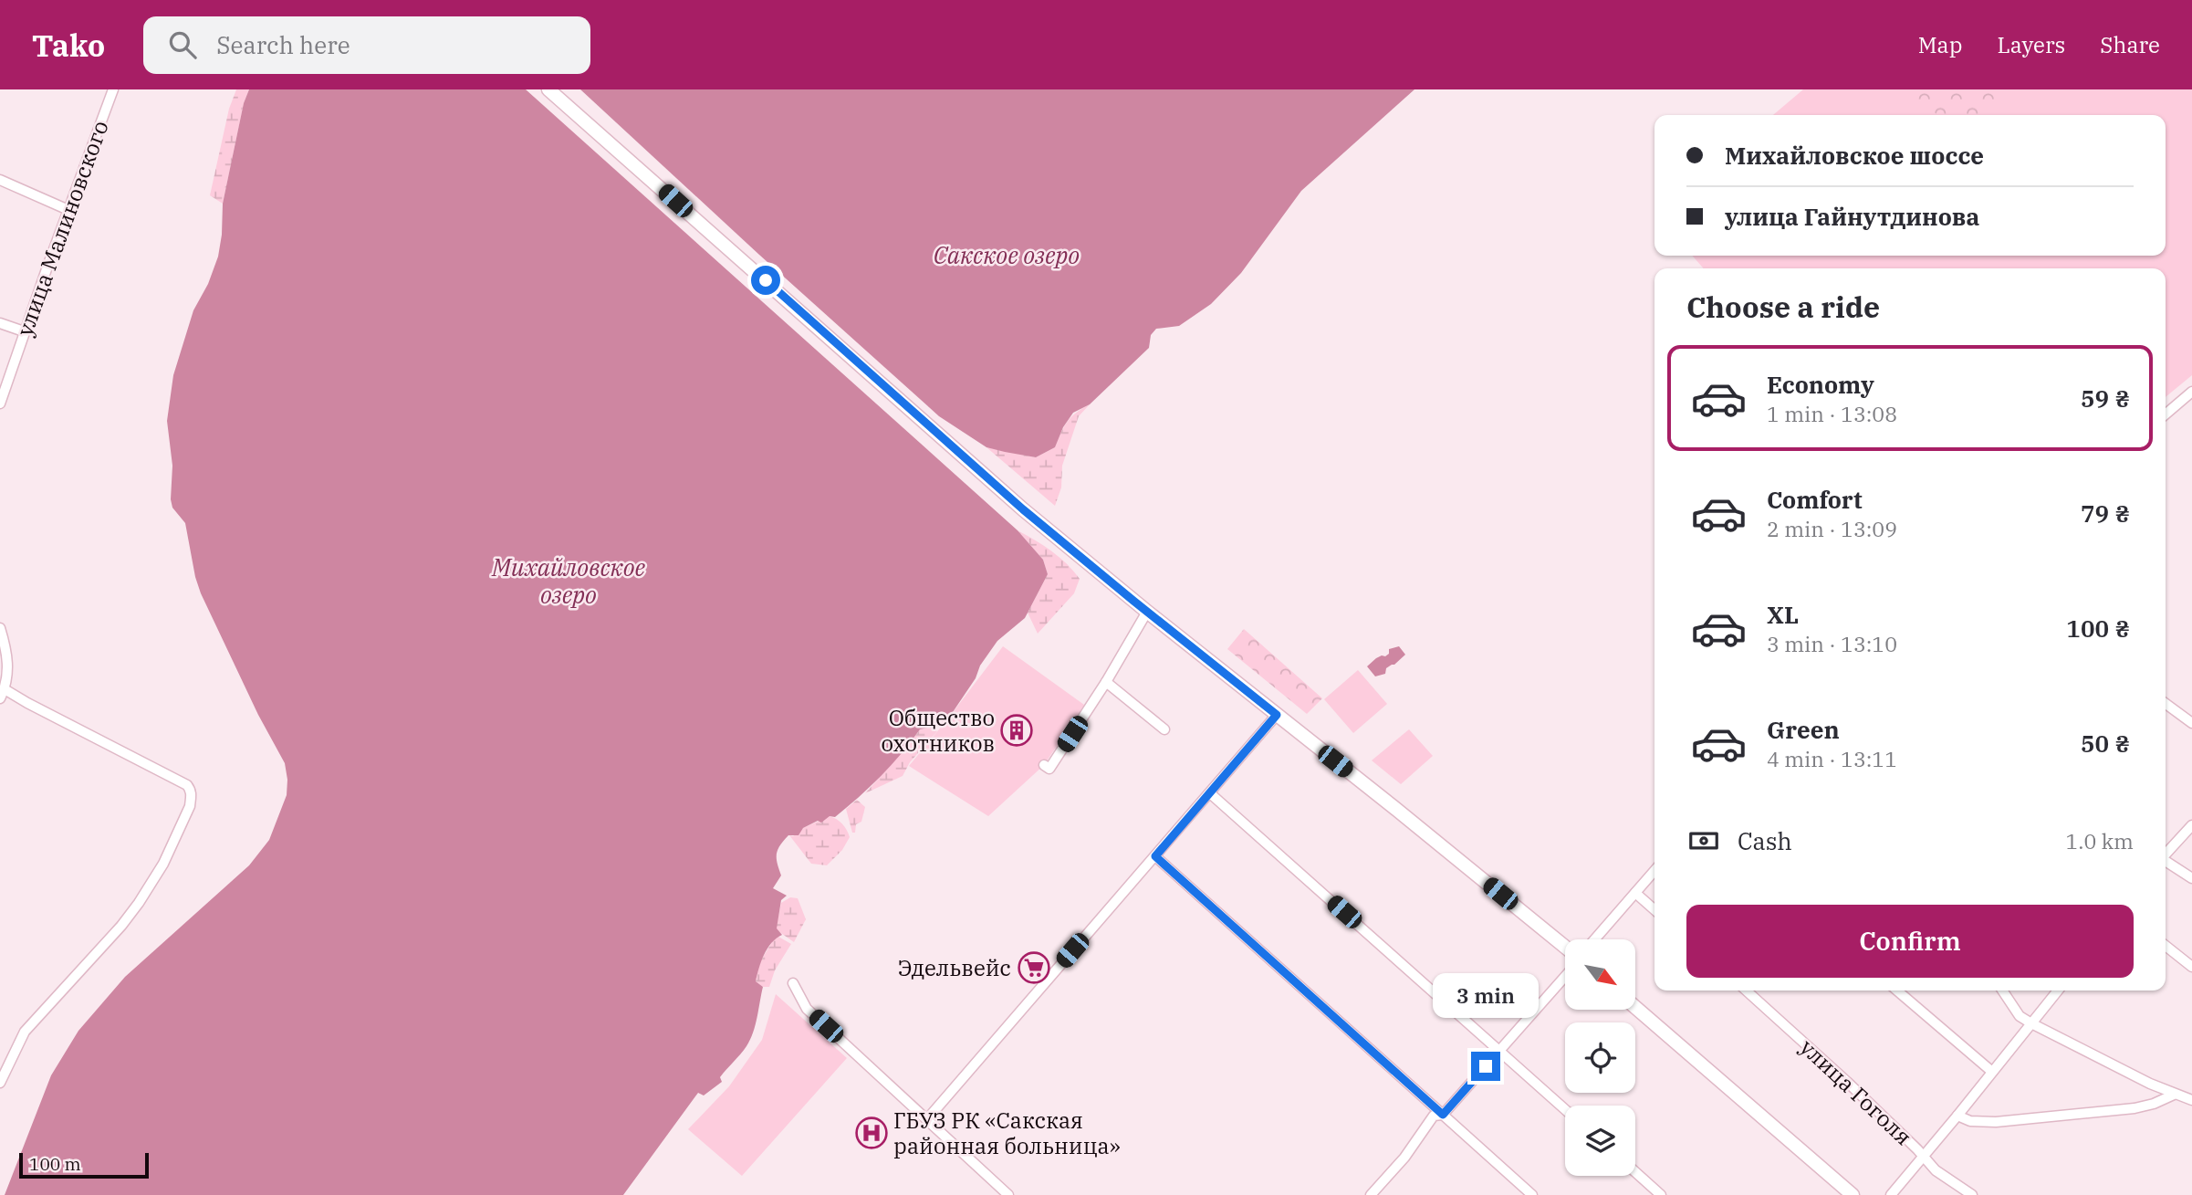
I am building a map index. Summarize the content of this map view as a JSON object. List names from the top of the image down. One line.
{"streets":{"street":["улица Малиновского","улица Гоголя"]},"water":["Сакское озеро","Михайловское озеро"],"places":{"building":["Общество охотников"],"supermarket":["Эдельвейс"],"hospital":["ГБУЗ РК «Сакская районная больница»"]},"scale_bar":"100 m","north":"bottom right","page":{"header":"Tako","search":"Search here","nav":["Map","Layers","Share"],"banner":["Михайловское шоссе","улица Гайнутдинова"],"heading":"Choose a ride","list":[{"name":"Economy","note":"1 min · 13:08","value":"59 ₴"},{"name":"Comfort","note":"2 min · 13:09","value":"79 ₴"},{"name":"XL","note":"3 min · 13:10","value":"100 ₴"},{"name":"Green","note":"4 min · 13:11","value":"50 ₴"}],"pay":["Cash","1.0 km"],"buttons":"Confirm","bubble":"3 min","scale":"100 m"}}
